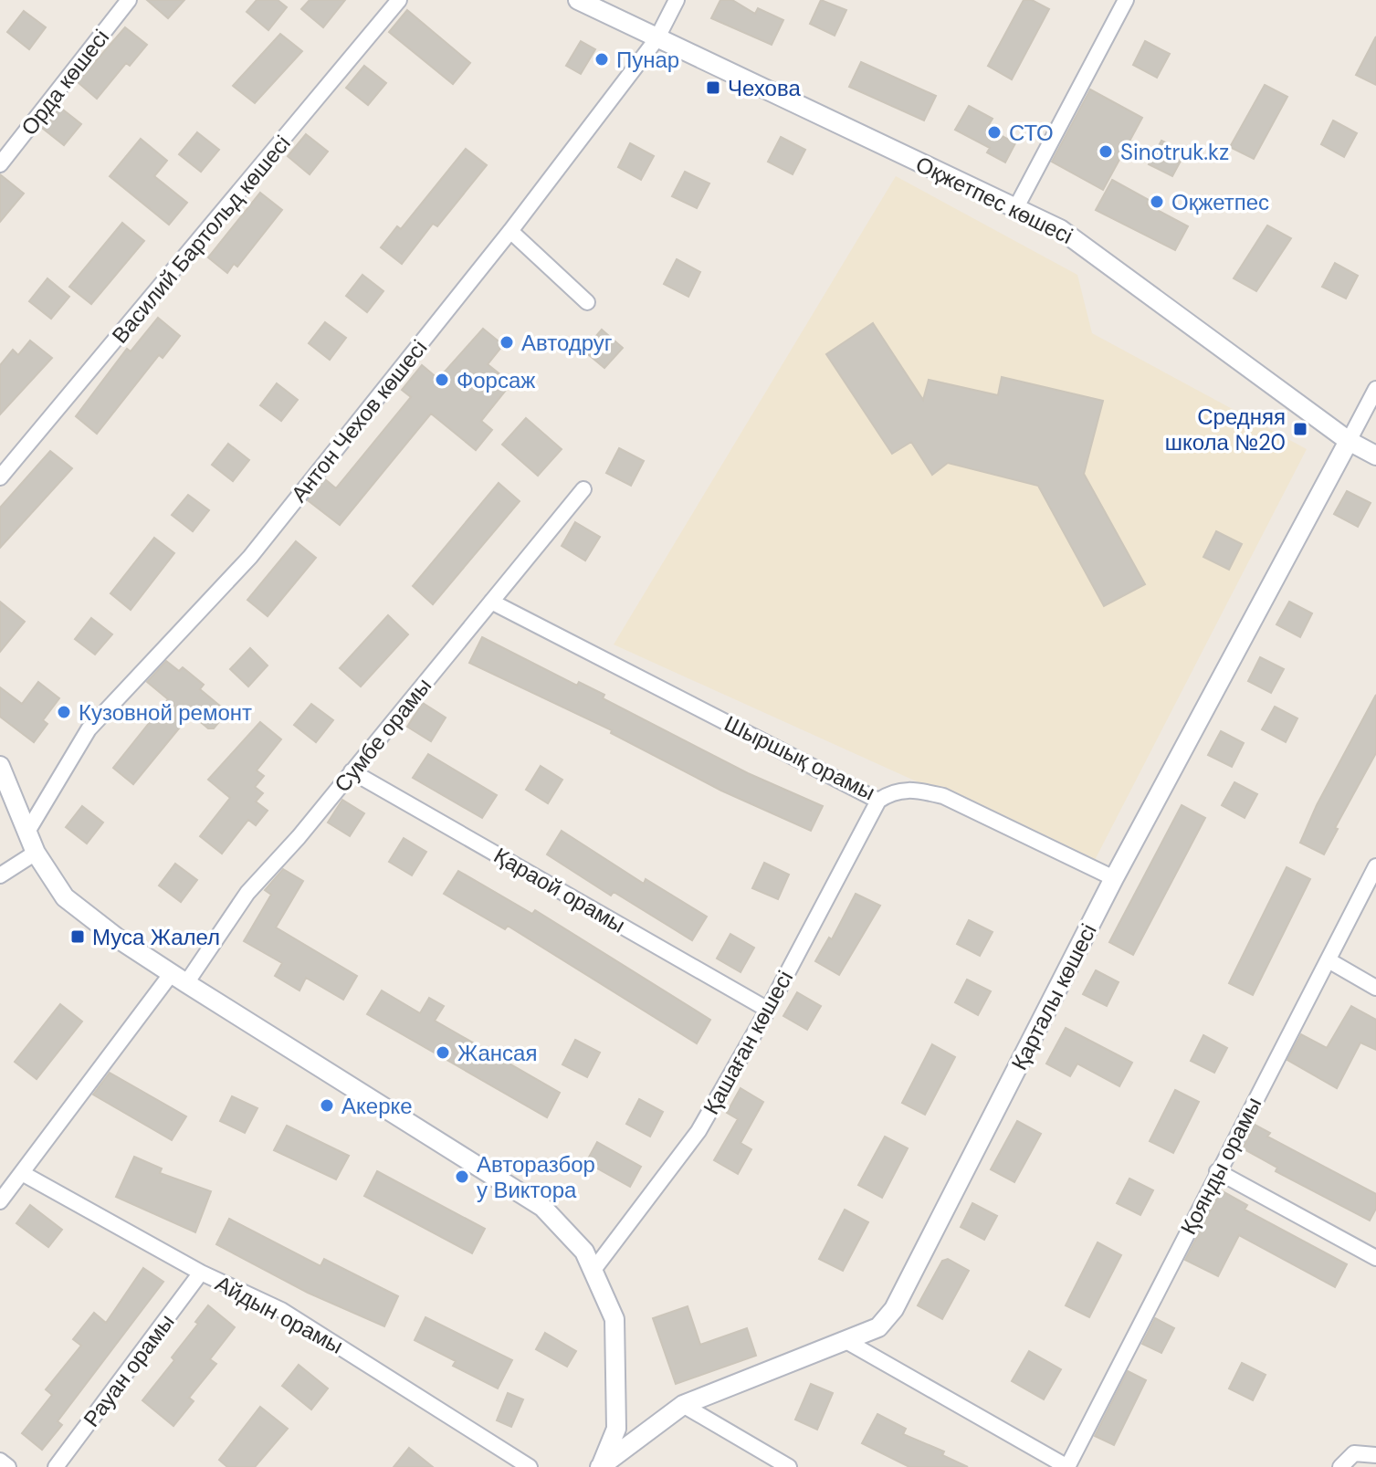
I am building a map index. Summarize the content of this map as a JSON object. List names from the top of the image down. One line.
{"streets":{"street":["Орда көшесі","Оқжетпес көшесі","Василий Бартольд көшесі","Антон Чехов көшесі","Сумбе орамы","Шыршық орамы","Қараой орамы","Қарталы көшесі","Қашаған көшесі","Қоянды орамы","Айдын орамы","Рауан орамы"]},"crossings":[["Оқжетпес көшесі","Антон Чехов көшесі"],["Оқжетпес көшесі","Қарталы көшесі"],["Сумбе орамы","Шыршық орамы"],["Сумбе орамы","Қараой орамы"],["Сумбе орамы","Айдын орамы"],["Шыршық орамы","Қарталы көшесі"],["Шыршық орамы","Қашаған көшесі"],["Қараой орамы","Қашаған көшесі"],["Айдын орамы","Рауан орамы"]],"places":{"other":["Пунар","СТО","Sinotruk.kz","Оқжетпес","Автодруг","Форсаж","Кузовной ремонт","Жансая","Акерке","Авторазбор у Виктора"],"transit":["Чехова","Средняя школа №20","Муса Жалел"]}}
